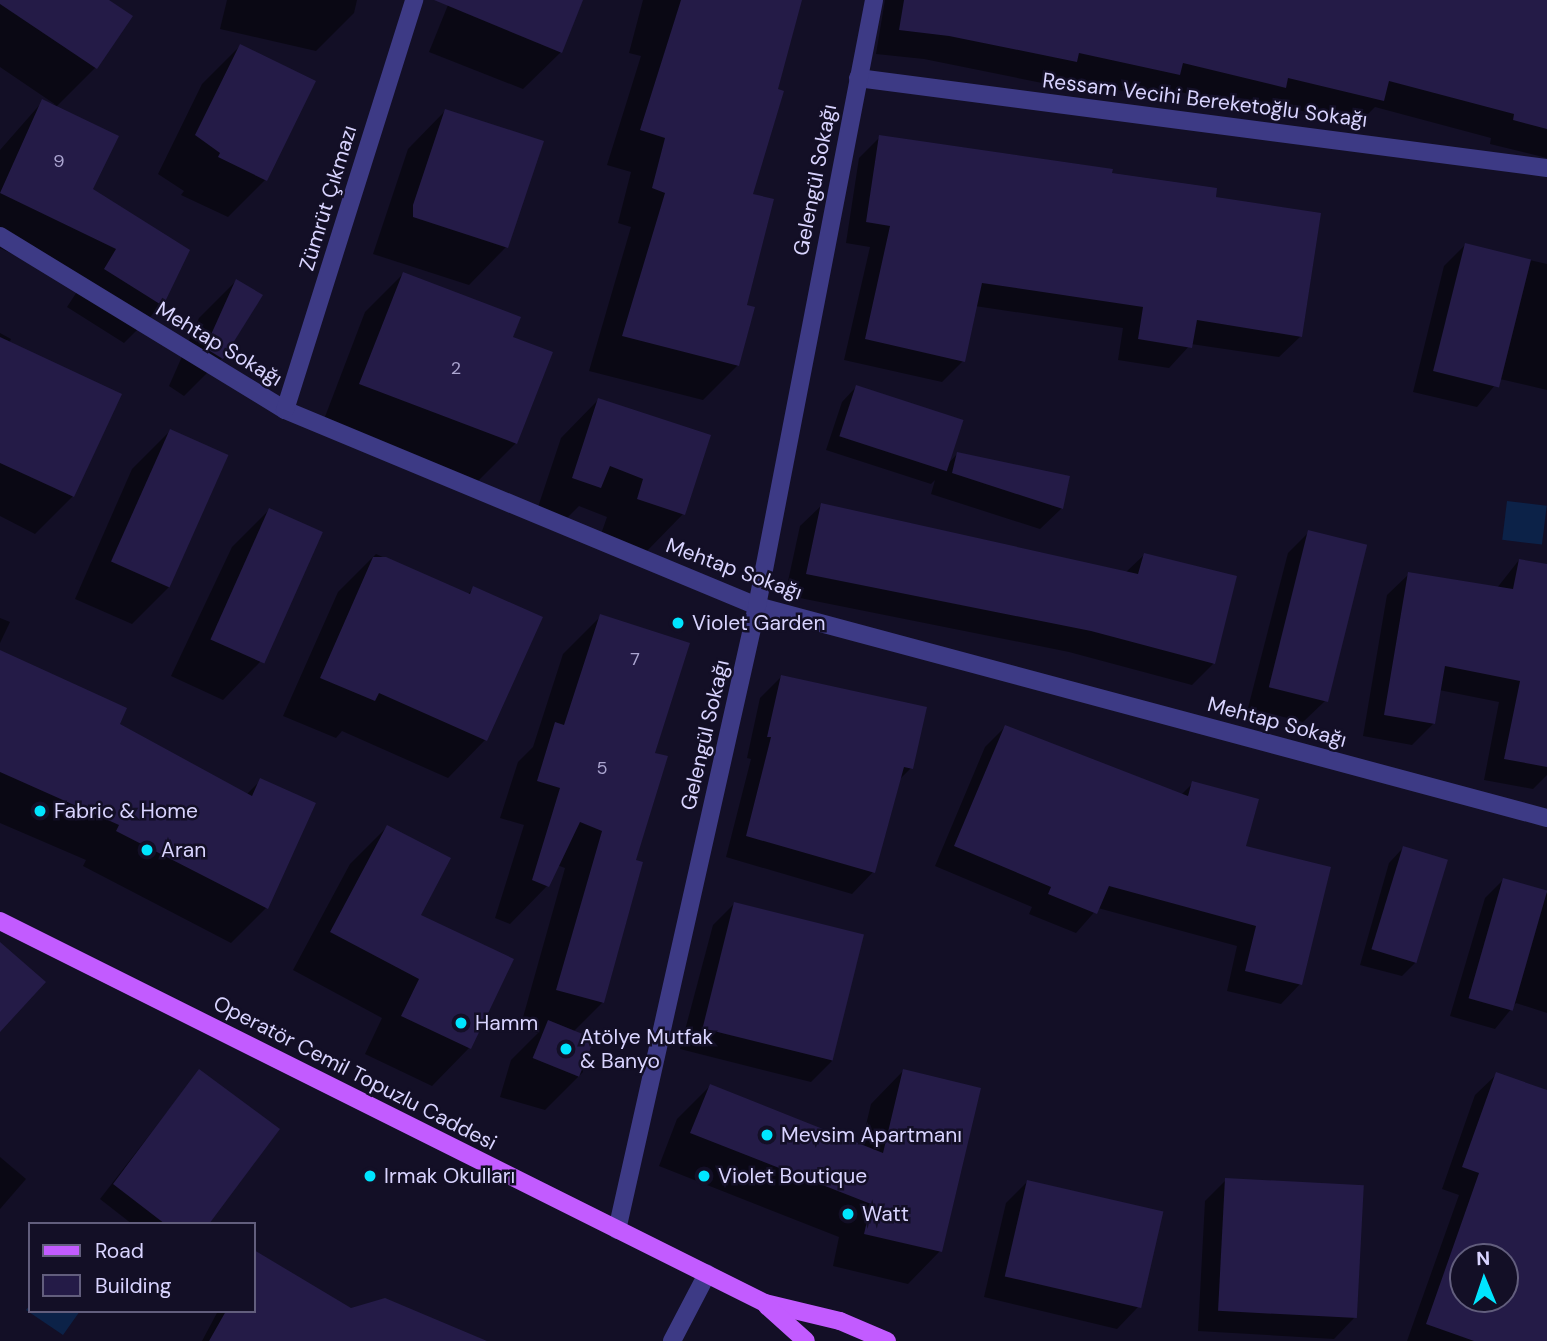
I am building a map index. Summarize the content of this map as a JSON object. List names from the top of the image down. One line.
{"streets":{"main road":["Operatör Cemil Topuzlu Caddesi"],"street":["Ressam Vecihi Bereketoğlu Sokağı","Gelengül Sokağı","Zümrüt Çıkmazı","Mehtap Sokağı"]},"crossings":[["Ressam Vecihi Bereketoğlu Sokağı","Gelengül Sokağı"],["Gelengül Sokağı","Mehtap Sokağı"],["Gelengül Sokağı","Operatör Cemil Topuzlu Caddesi"],["Zümrüt Çıkmazı","Mehtap Sokağı"]],"places":["Violet Garden","Fabric & Home","Aran","Hamm","Atölye Mutfak & Banyo","Mevsim Apartmanı","Irmak Okulları","Violet Boutique","Watt"],"house_numbers":["9","2","7","5"],"legend":["Road","Building"],"north":"top"}
